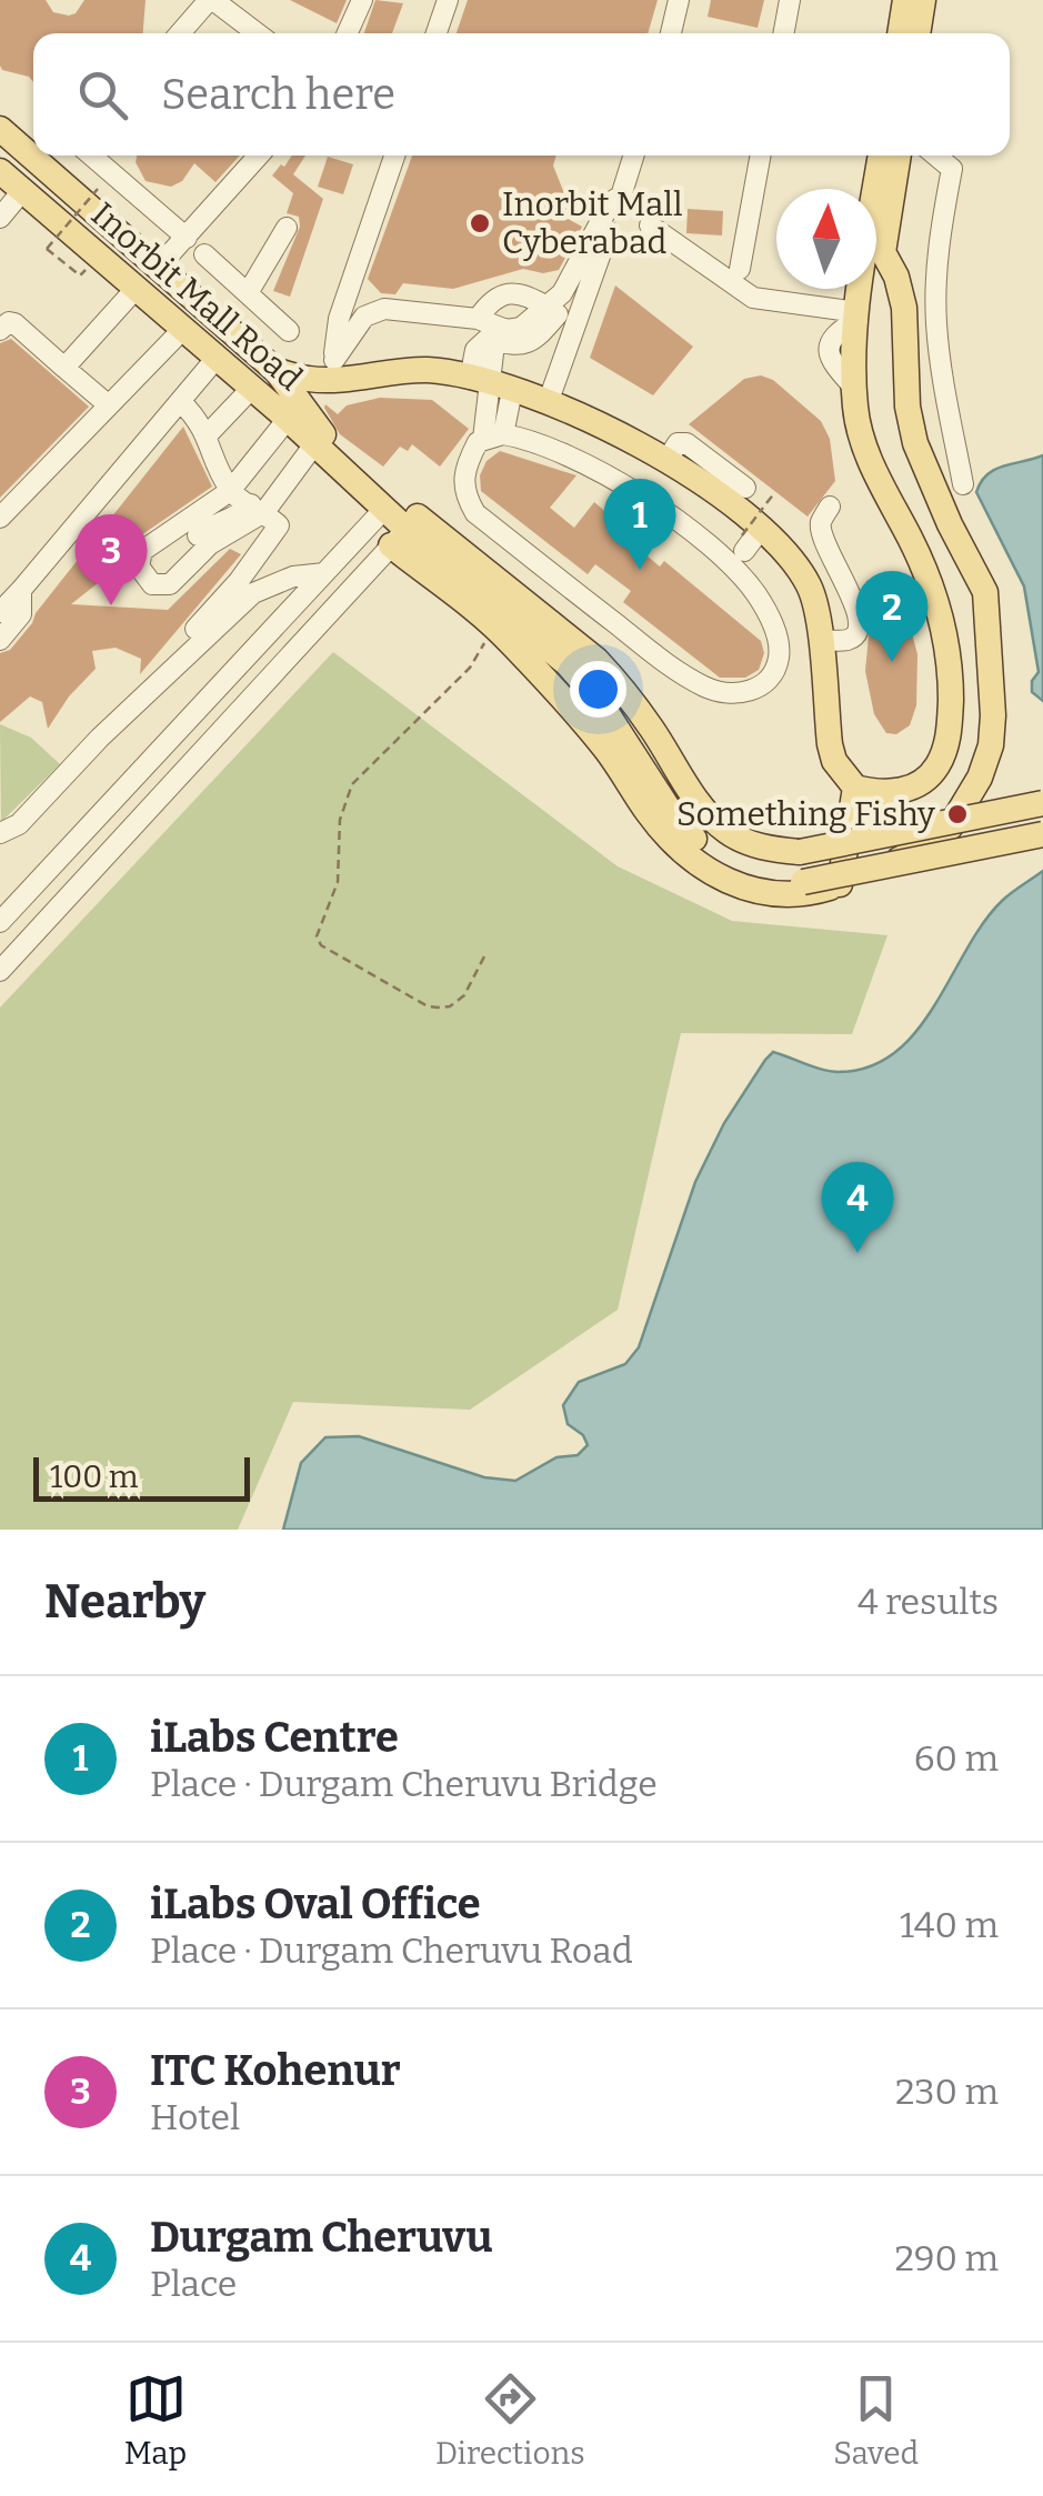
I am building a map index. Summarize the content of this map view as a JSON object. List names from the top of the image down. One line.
{"streets":{"main road":["Inorbit Mall Road"]},"places":["Inorbit Mall Cyberabad","Something Fishy"],"scale_bar":"100 m","north":"top","page":{"search":"Search here","pins":["1","3","2","4"],"scale":"100 m","heading":["Nearby","4 results"],"list":[{"mark":"1","name":"iLabs Centre","note":"Place · Durgam Cheruvu Bridge","value":"60 m"},{"mark":"2","name":"iLabs Oval Office","note":"Place · Durgam Cheruvu Road","value":"140 m"},{"mark":"3","name":"ITC Kohenur","note":"Hotel","value":"230 m"},{"mark":"4","name":"Durgam Cheruvu","note":"Place","value":"290 m"}],"nav":["Map","Directions","Saved"]}}
